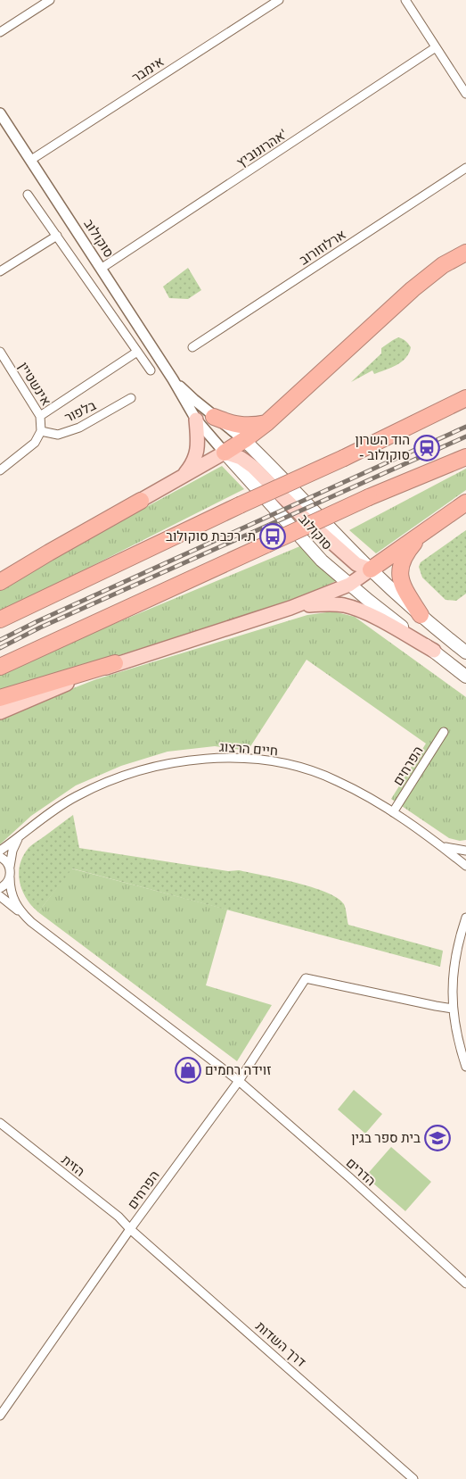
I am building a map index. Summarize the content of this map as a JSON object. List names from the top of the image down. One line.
{"streets":{"main road":["סוקולוב"],"street":["אימבר","אהרונוביץ'","ארלוזורוב","אינשטיין","בלפור","חיים הרצוג","הפרחים","הזית","הדרים","דרך השדות"]},"crossings":[["אימבר","סוקולוב"],["אהרונוביץ'","סוקולוב"],["אינשטיין","בלפור"],["חיים הרצוג","הפרחים"],["הפרחים","הזית"],["הפרחים","הדרים"],["הפרחים","דרך השדות"],["הזית","דרך השדות"]],"places":{"station":["הוד השרון - סוקולוב"],"bus stop":["ת. רכבת סוקולוב"],"shop":["זוידה רחמים"],"school or university":["בית ספר בגין"]}}
